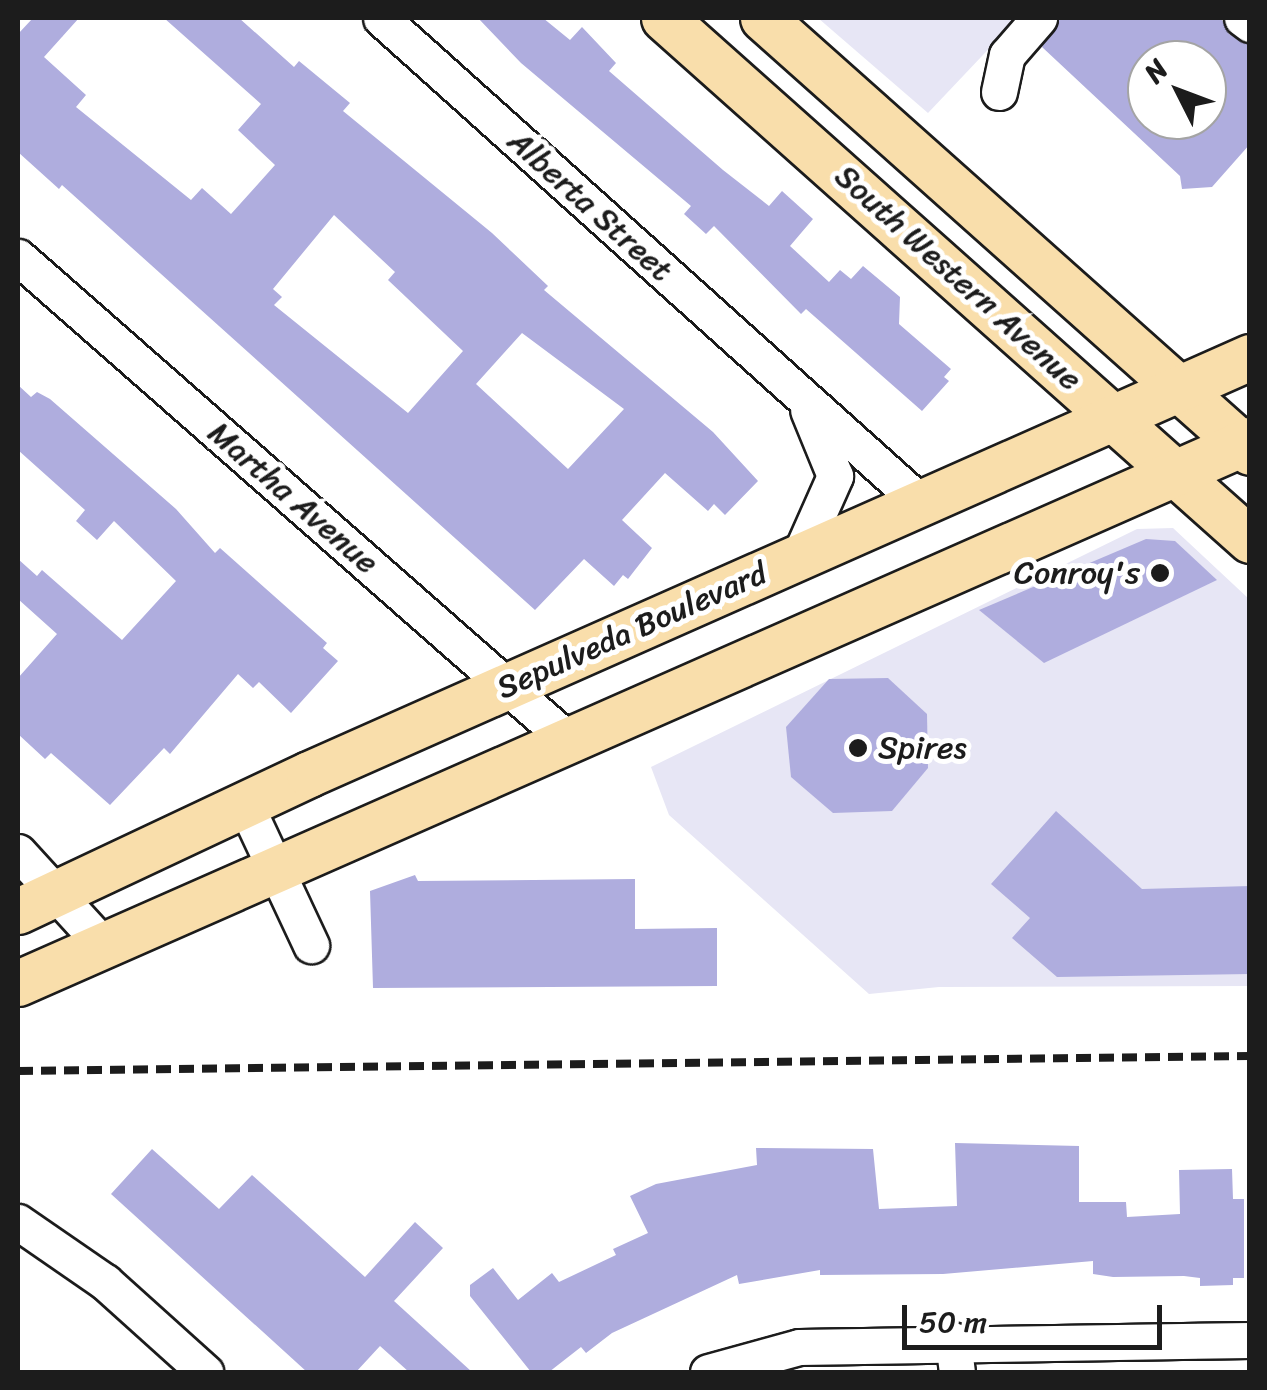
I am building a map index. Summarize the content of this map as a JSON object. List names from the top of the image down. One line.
{"streets":{"main road":["South Western Avenue","Sepulveda Boulevard"],"street":["Alberta Street","Martha Avenue"]},"crossings":[["Alberta Street","Sepulveda Boulevard"],["South Western Avenue","Sepulveda Boulevard"],["Martha Avenue","Sepulveda Boulevard"]],"places":["Conroy's","Spires"],"scale_bar":"50 m","north":"top left"}
